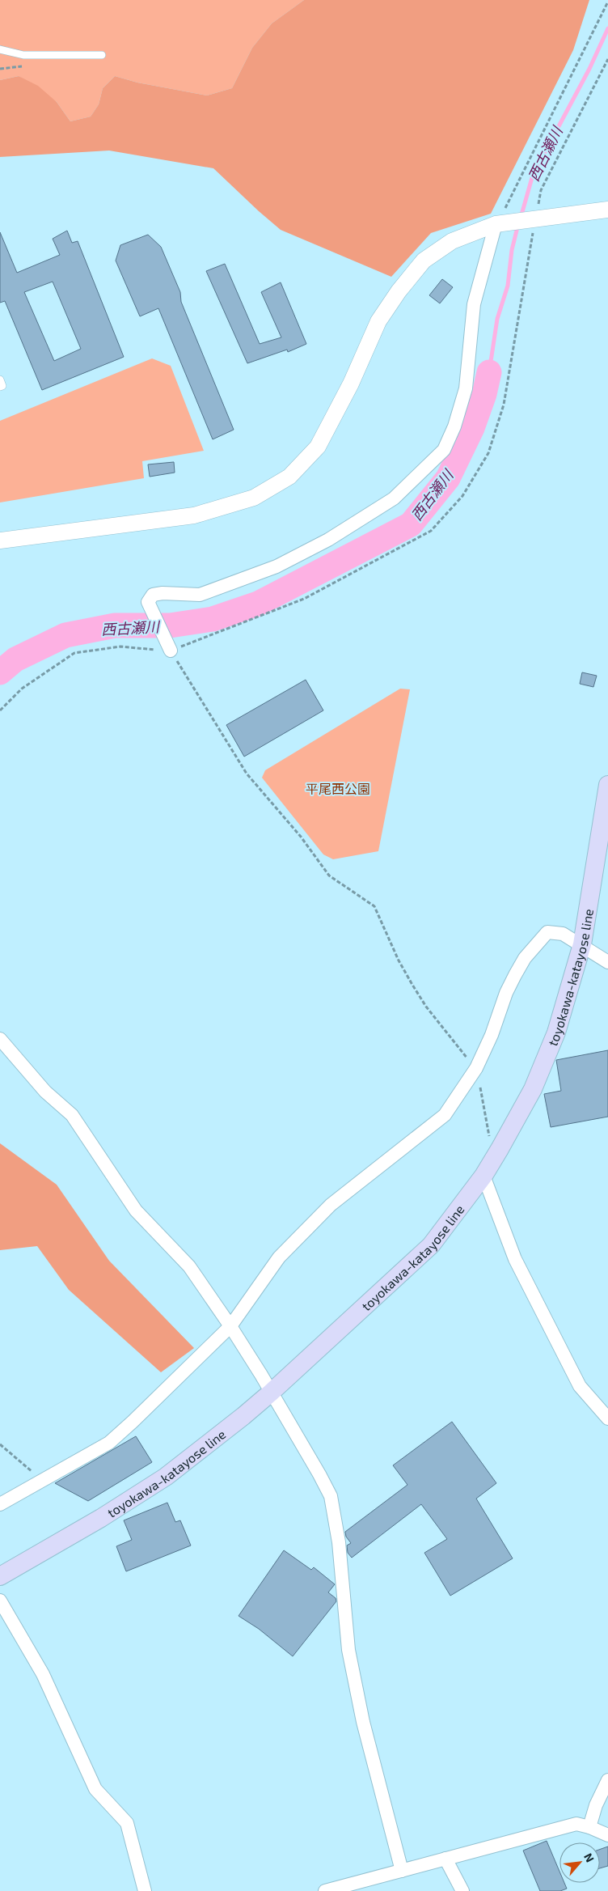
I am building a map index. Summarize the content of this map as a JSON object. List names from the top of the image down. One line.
{"streets":{"main road":["toyokawa-katayose line"]},"water":["西古瀬川"],"parks":["平尾西公園"],"north":"top right"}
